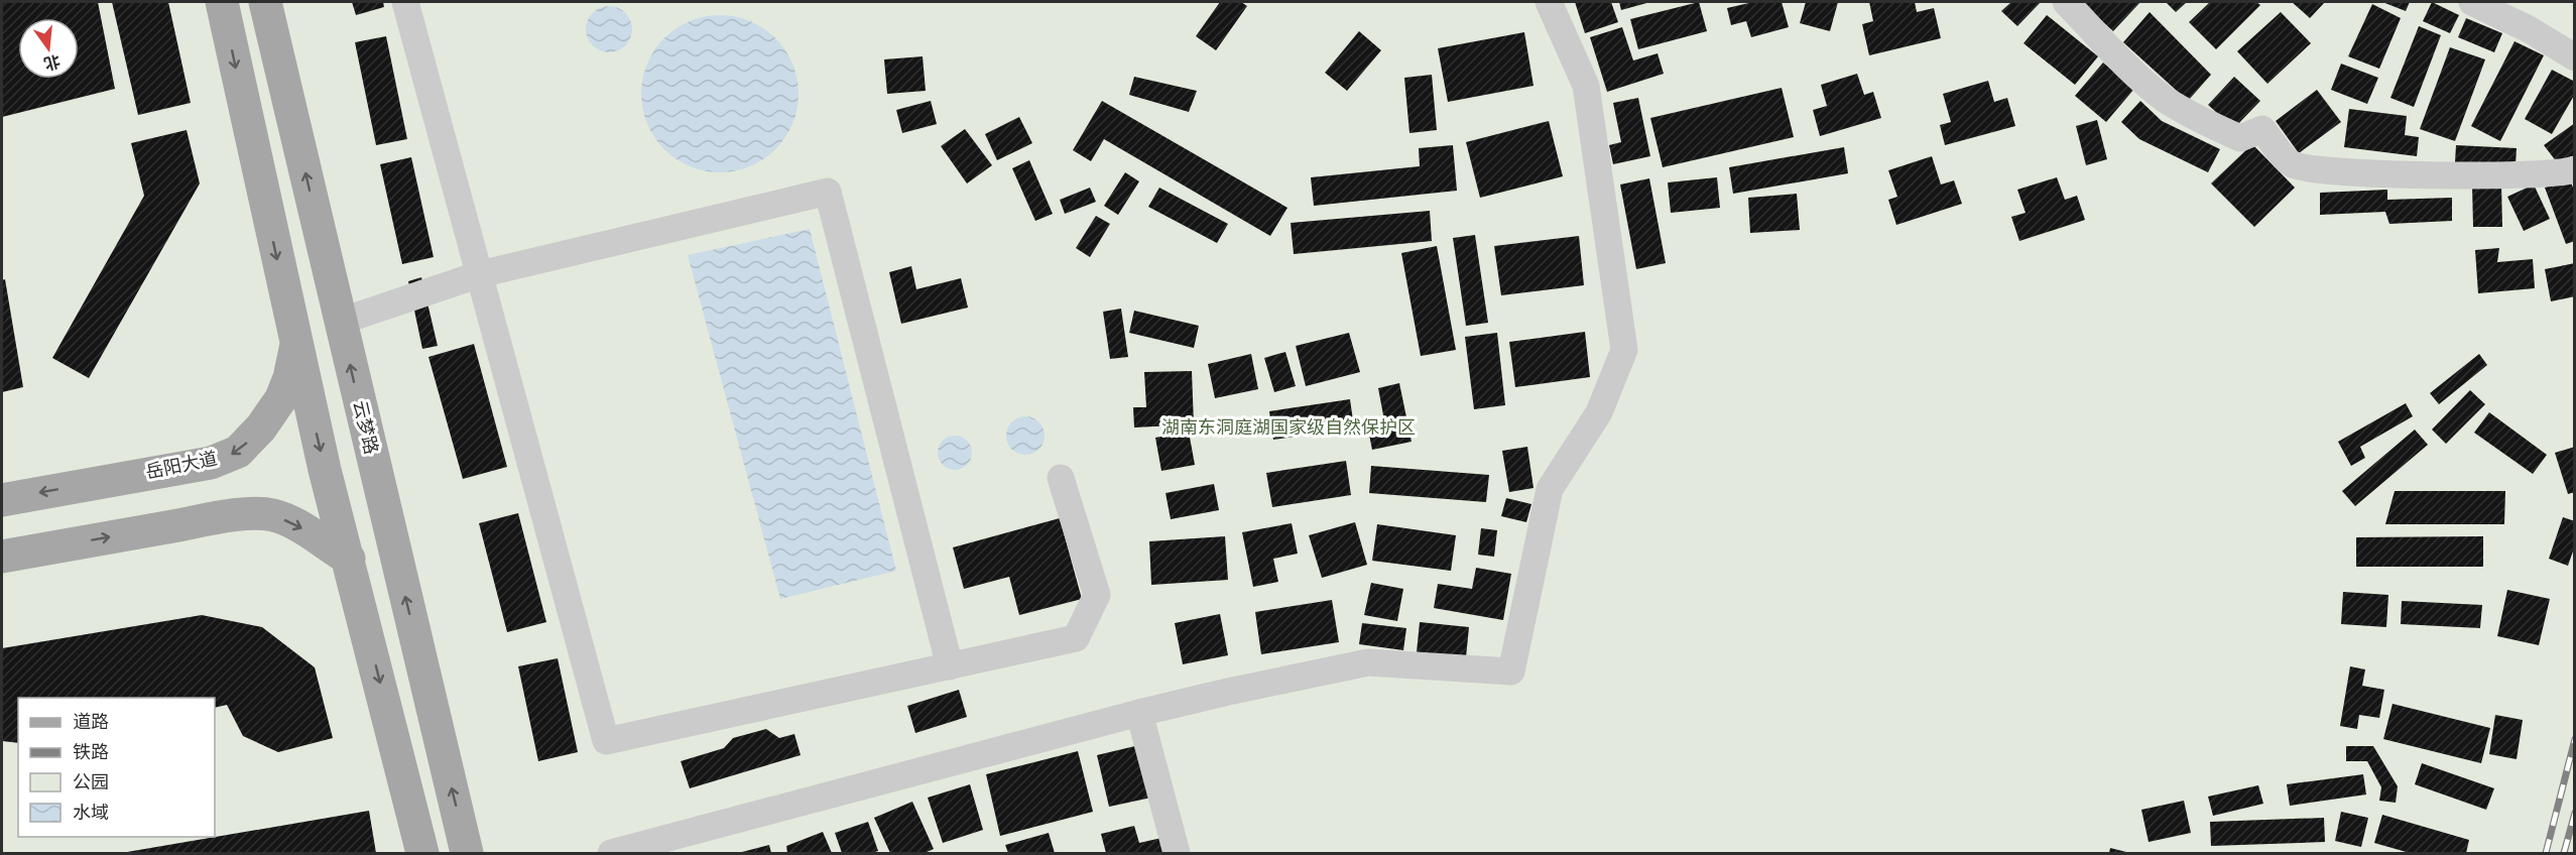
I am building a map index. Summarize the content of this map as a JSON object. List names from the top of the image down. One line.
{"streets":{"main road":["云梦路","岳阳大道"]},"one_way":["岳阳大道"],"parks":["湖南东洞庭湖国家级自然保护区"],"legend":["道路","铁路","公园","水域"],"north":"bottom"}
